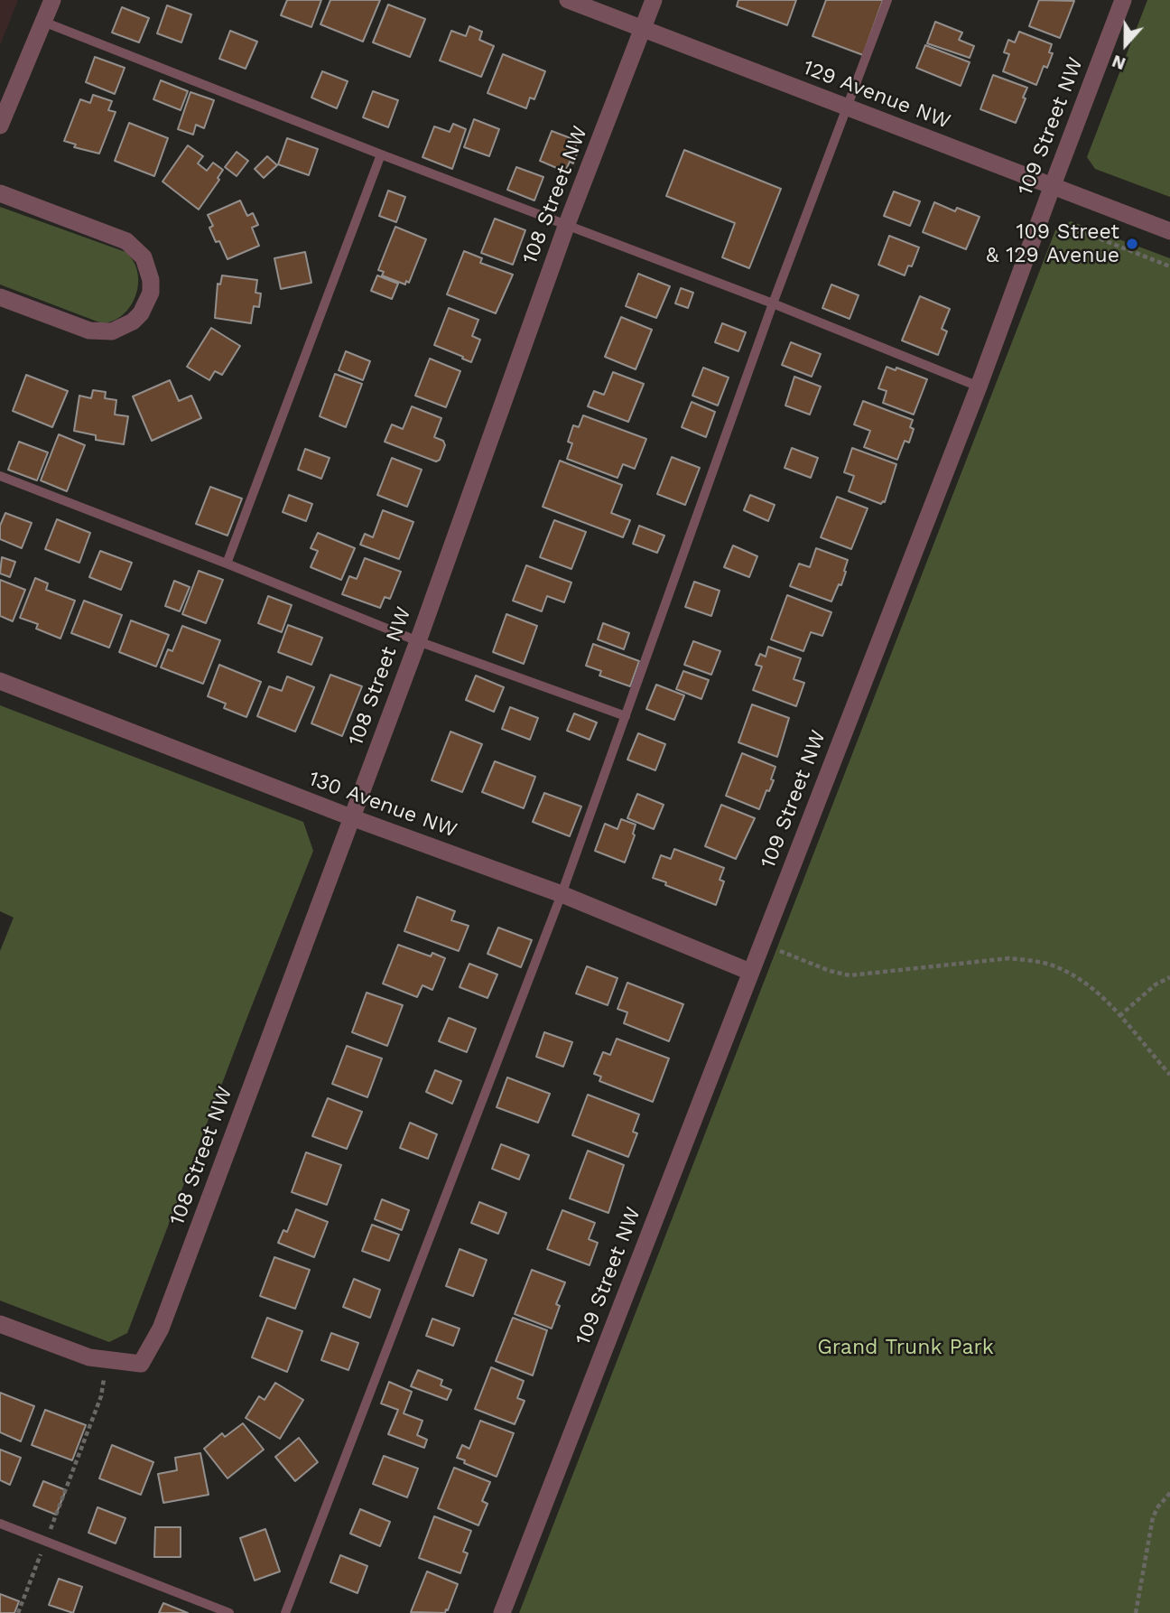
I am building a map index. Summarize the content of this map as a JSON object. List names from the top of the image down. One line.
{"streets":{"street":["129 Avenue NW","109 Street NW","108 Street NW","130 Avenue NW"]},"crossings":[["129 Avenue NW","109 Street NW"],["129 Avenue NW","108 Street NW"],["109 Street NW","130 Avenue NW"],["108 Street NW","130 Avenue NW"]],"parks":["Grand Trunk Park"],"places":["109 Street & 129 Avenue"],"north":"bottom"}
